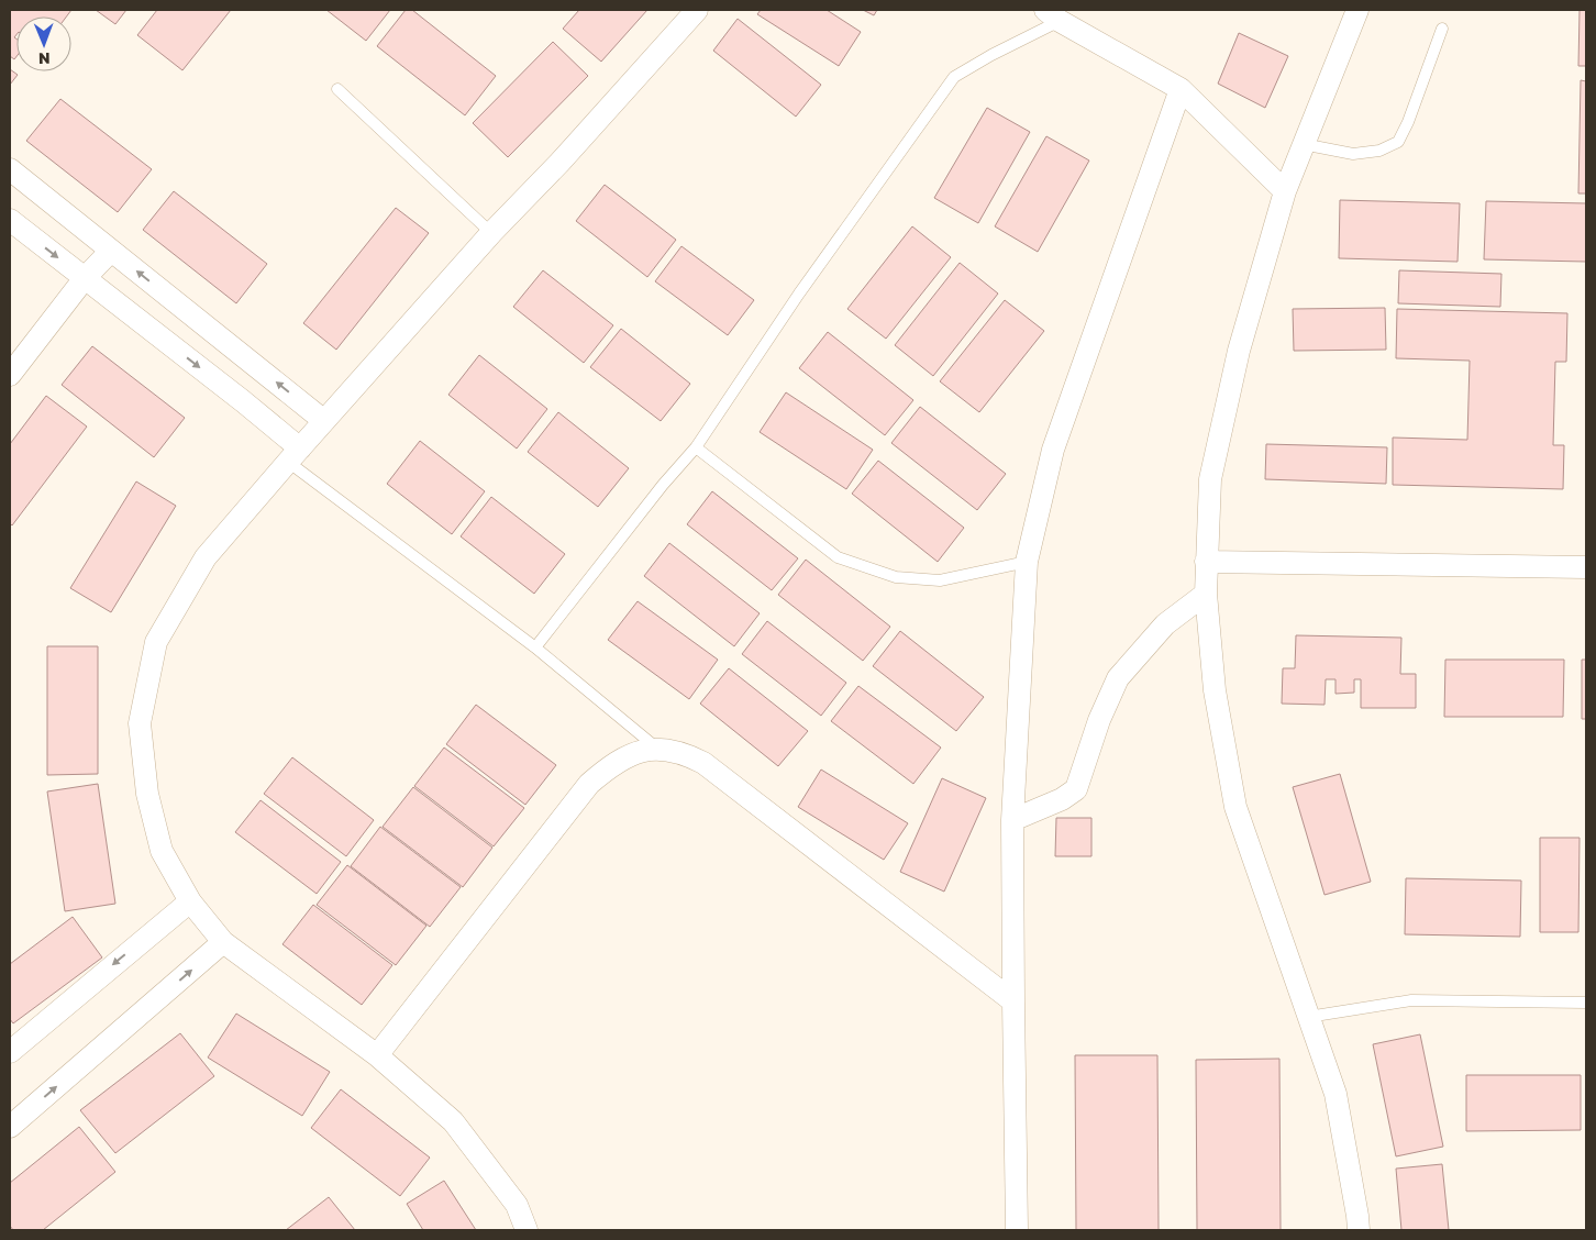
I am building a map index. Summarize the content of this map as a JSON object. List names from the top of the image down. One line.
{"north":"bottom"}
